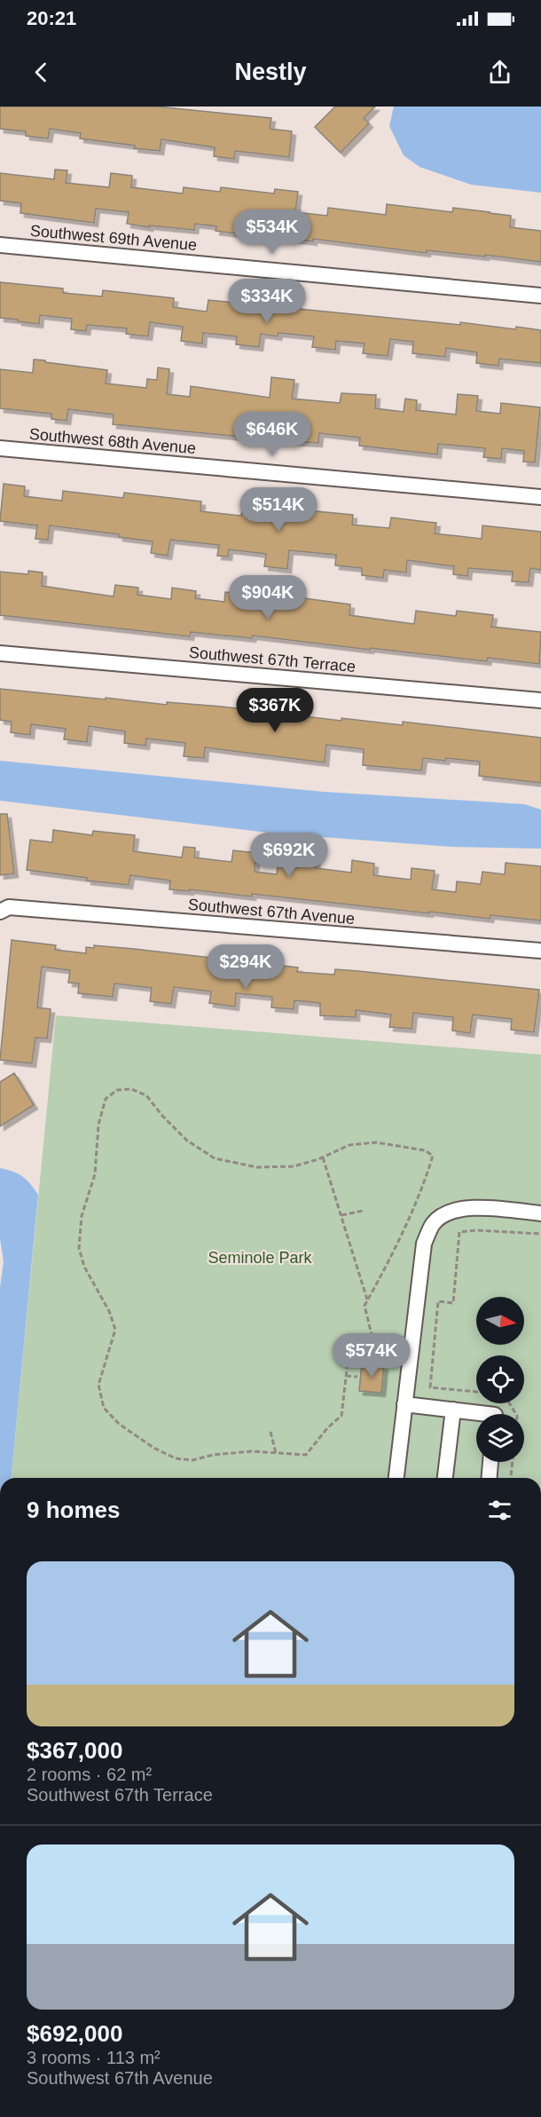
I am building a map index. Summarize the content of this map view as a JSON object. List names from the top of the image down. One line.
{"streets":{"street":["Southwest 69th Avenue","Southwest 68th Avenue","Southwest 67th Terrace","Southwest 67th Avenue"]},"parks":["Seminole Park"],"north":"right","page":{"status":"20:21","header":"Nestly","price":["$534K","$334K","$646K","$514K","$904K","$367K","$692K","$294K","$574K"],"heading":"9 homes","list":[{"name":"$367,000","note":"2 rooms · 62 m² · Southwest 67th Terrace"},{"name":"$692,000","note":"3 rooms · 113 m² · Southwest 67th Avenue"}]}}
